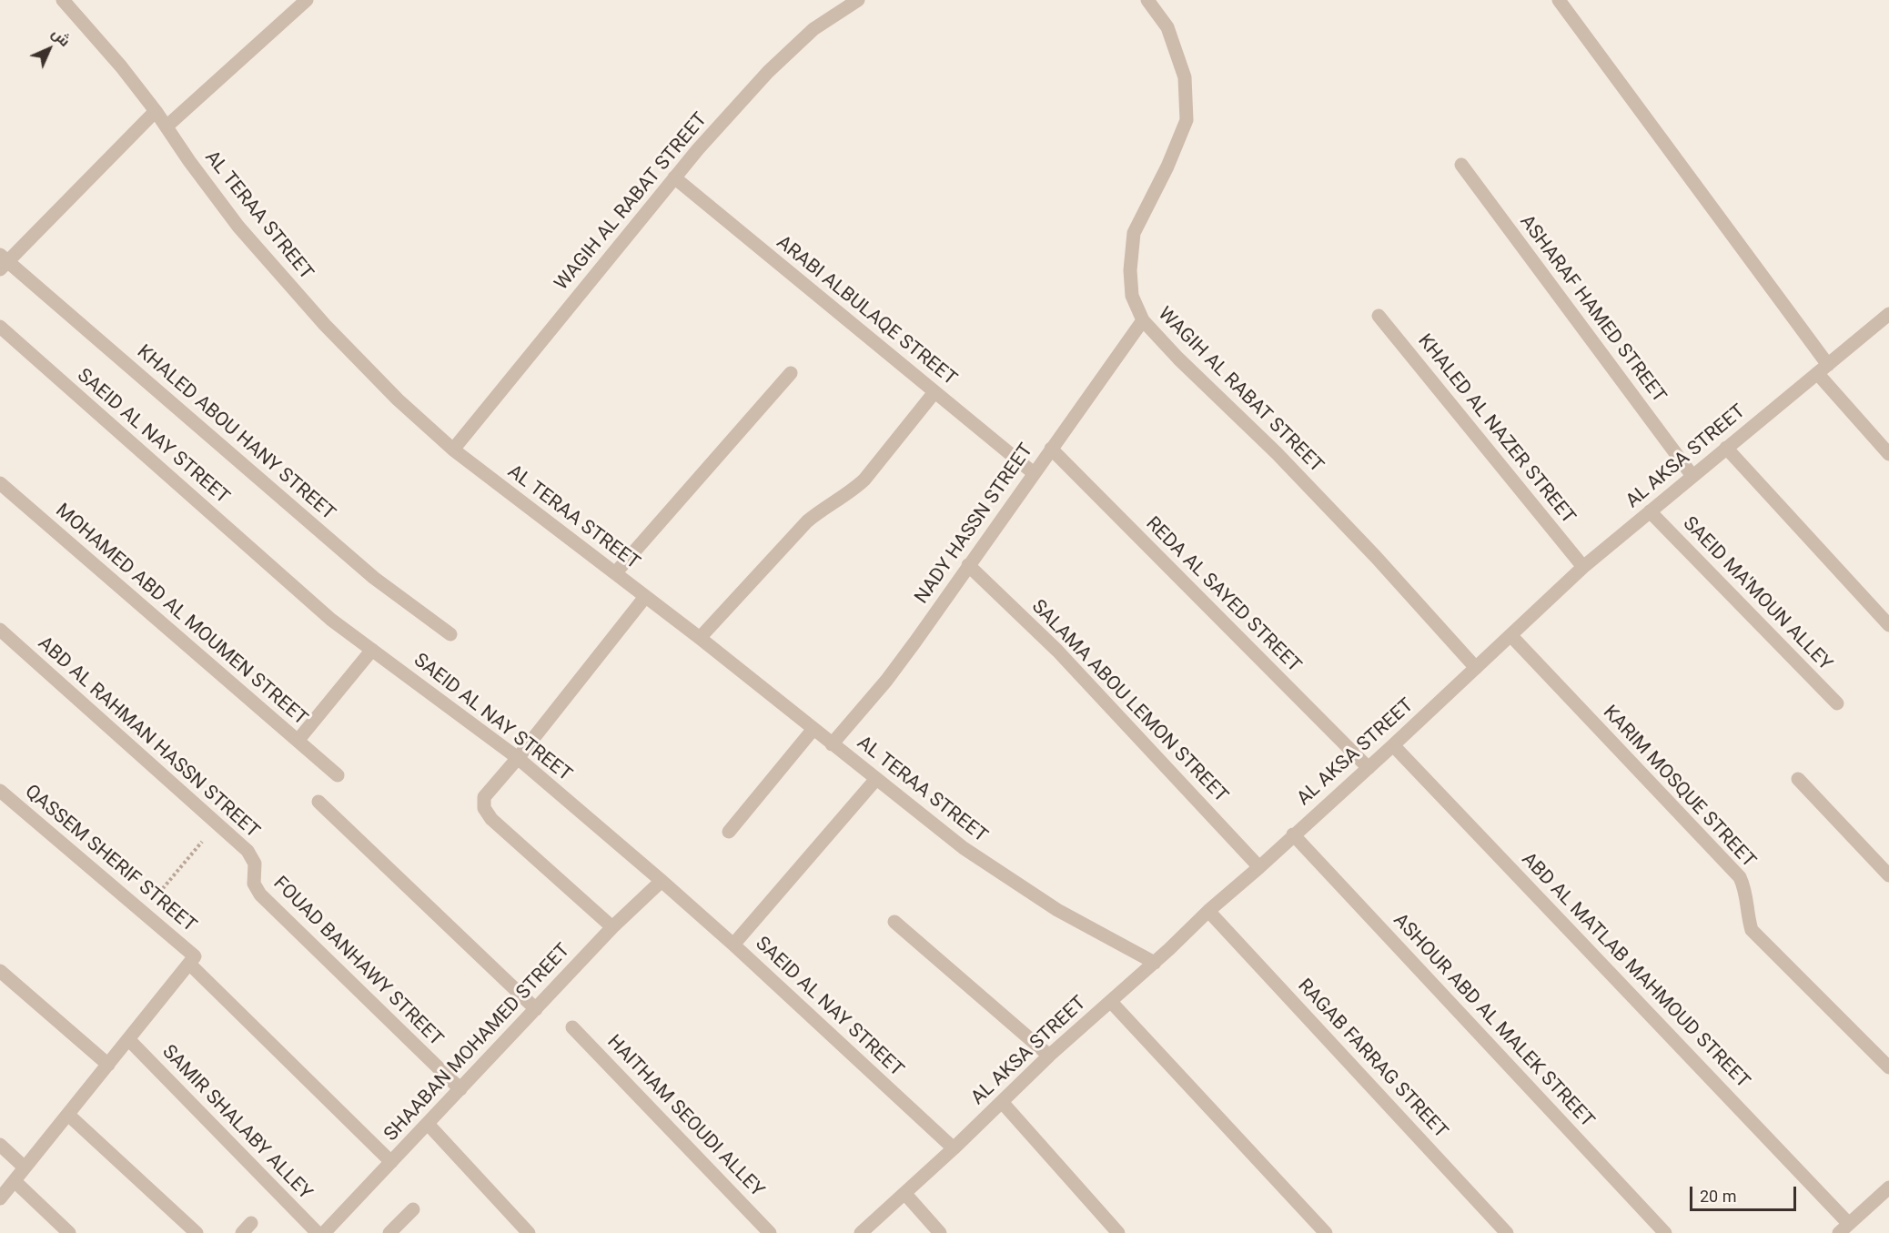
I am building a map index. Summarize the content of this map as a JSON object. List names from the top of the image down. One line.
{"streets":{"street":["WAGIH AL RABAT STREET","AL TERAA STREET","ASHARAF HAMED STREET","ARABI ALBULAQE STREET","KHALED AL NAZER STREET","KHALED ABOU HANY STREET","SAEID AL NAY STREET","AL AKSA STREET","NADY HASSN STREET","SAEID MA'MOUN ALLEY","REDA AL SAYED STREET","MOHAMED ABD AL MOUMEN STREET","SALAMA ABOU LEMON STREET","ABD AL RAHMAN HASSN STREET","KARIM MOSQUE STREET","QASSEM SHERIF STREET","FOUAD BANHAWY STREET","ABD AL MATLAB MAHMOUD STREET","ASHOUR ABD AL MALEK STREET","SHAABAN MOHAMED STREET","RAGAB FARRAG STREET","HAITHAM SEOUDI ALLEY","SAMIR SHALABY ALLEY"]},"crossings":[["WAGIH AL RABAT STREET","AL TERAA STREET"],["WAGIH AL RABAT STREET","ARABI ALBULAQE STREET"],["WAGIH AL RABAT STREET","AL AKSA STREET"],["WAGIH AL RABAT STREET","NADY HASSN STREET"],["AL TERAA STREET","AL AKSA STREET"],["AL TERAA STREET","NADY HASSN STREET"],["ASHARAF HAMED STREET","AL AKSA STREET"],["ARABI ALBULAQE STREET","NADY HASSN STREET"],["KHALED AL NAZER STREET","AL AKSA STREET"],["SAEID AL NAY STREET","AL AKSA STREET"],["SAEID AL NAY STREET","SHAABAN MOHAMED STREET"],["AL AKSA STREET","SAEID MA'MOUN ALLEY"],["AL AKSA STREET","REDA AL SAYED STREET"],["AL AKSA STREET","SALAMA ABOU LEMON STREET"],["AL AKSA STREET","KARIM MOSQUE STREET"],["AL AKSA STREET","ABD AL MATLAB MAHMOUD STREET"],["AL AKSA STREET","ASHOUR ABD AL MALEK STREET"],["AL AKSA STREET","RAGAB FARRAG STREET"],["NADY HASSN STREET","REDA AL SAYED STREET"],["NADY HASSN STREET","SALAMA ABOU LEMON STREET"],["ABD AL RAHMAN HASSN STREET","FOUAD BANHAWY STREET"],["QASSEM SHERIF STREET","SHAABAN MOHAMED STREET"],["FOUAD BANHAWY STREET","SHAABAN MOHAMED STREET"]],"scale_bar":"20 m","north":"top right"}
